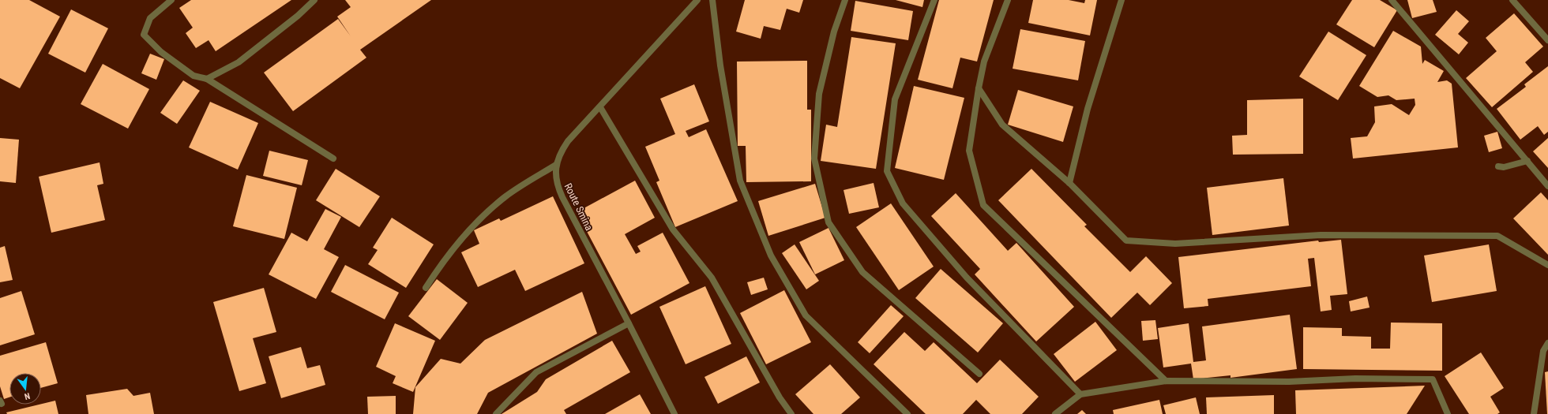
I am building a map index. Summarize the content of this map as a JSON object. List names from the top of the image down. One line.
{"streets":{"street":["Route Smina"]},"north":"bottom"}
